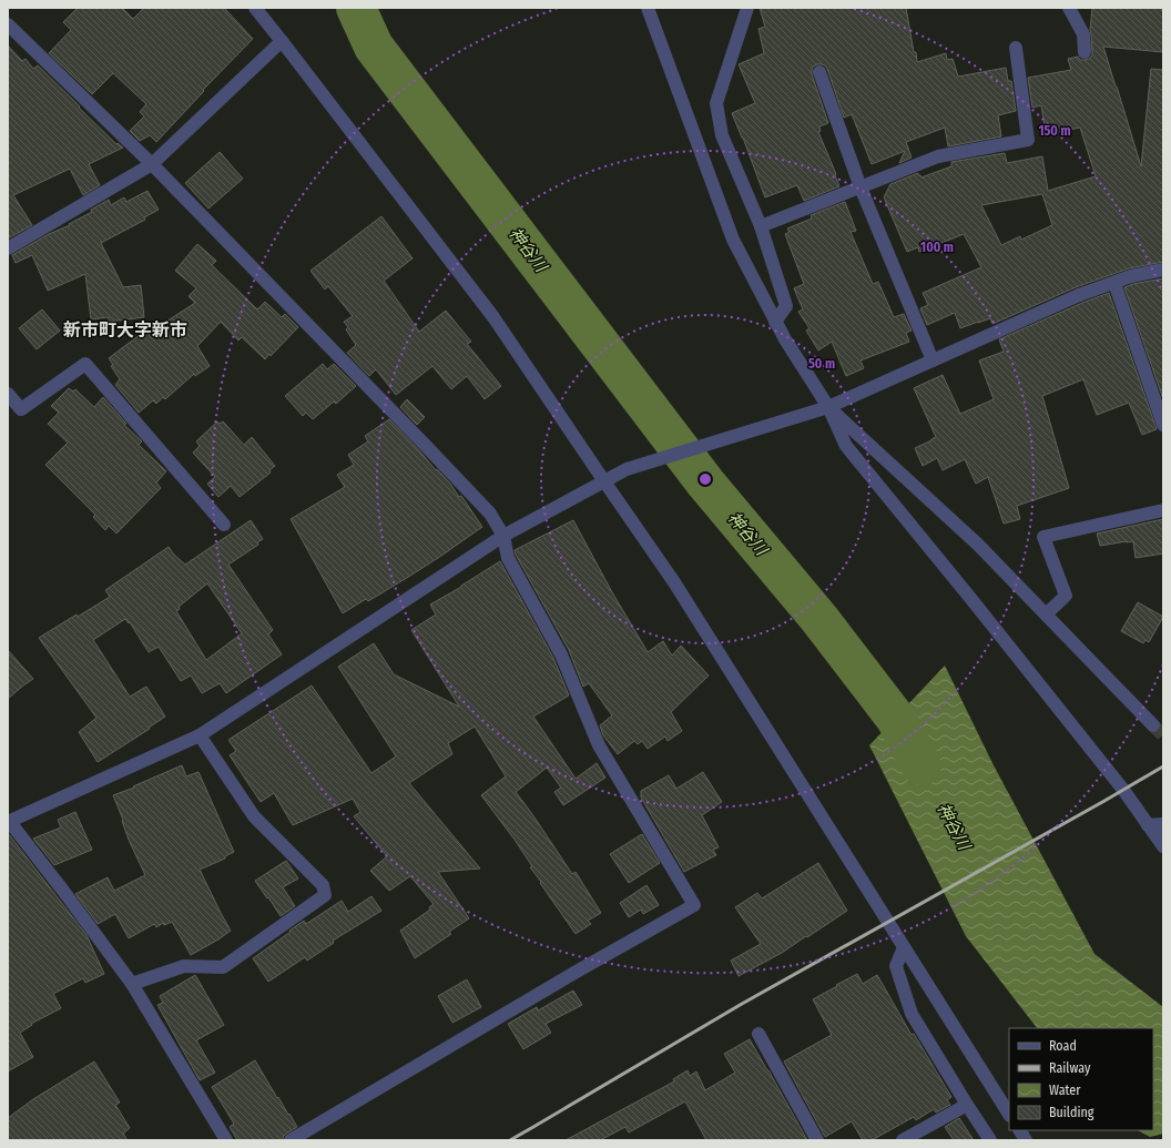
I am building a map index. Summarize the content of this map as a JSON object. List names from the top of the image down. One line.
{"districts":["新市町大字新市"],"water":["神谷川"],"legend":["Road","Railway","Water","Building"],"rings":["150 m","100 m","50 m"]}
